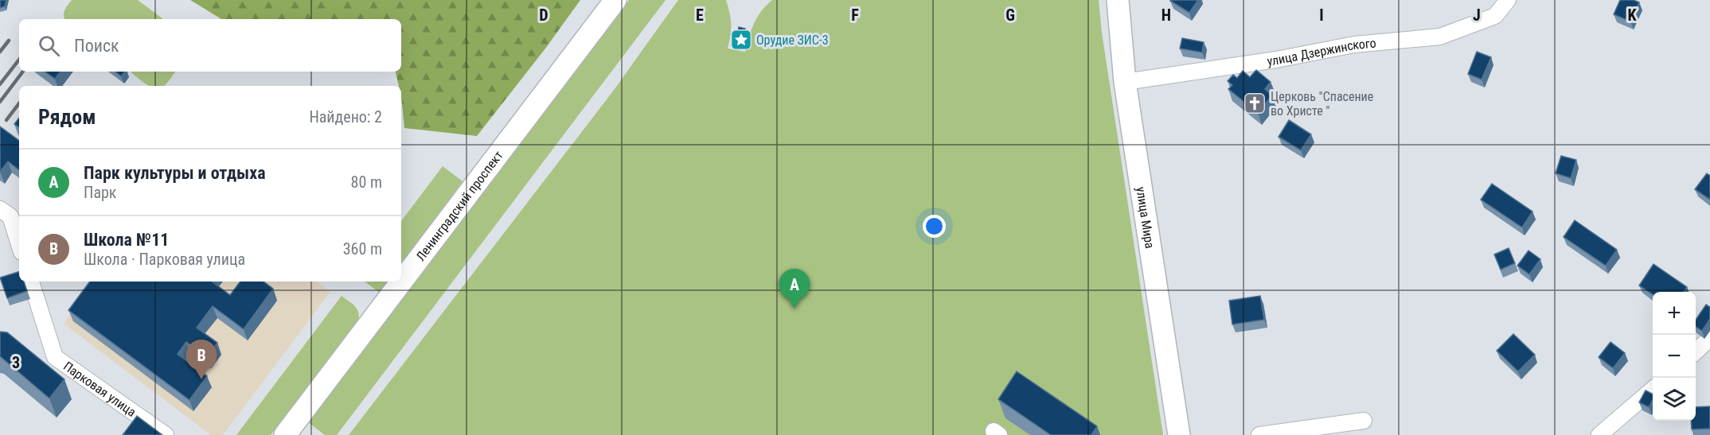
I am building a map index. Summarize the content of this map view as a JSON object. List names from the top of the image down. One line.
{"streets":{"street":["улица Дзержинского","Ленинградский проспект","улица Мира","Парковая улица"]},"crossings":[["улица Дзержинского","улица Мира"]],"places":{"place":["Орудие ЗИС-3"],"church":["Церковь \"Спасение во Христе \""]},"page":{"search":"Поиск","heading":["Рядом","Найдено: 2"],"list":[{"mark":"A","name":"Парк культуры и отдыха","note":"Парк","value":"80 m"},{"mark":"B","name":"Школа №11","note":"Школа · Парковая улица","value":"360 m"}],"pins":["A","B"],"map_buttons":["+","−"]},"grid":{"columns":["D","E","F","G","H","I","J","K"],"rows":["3"]}}
